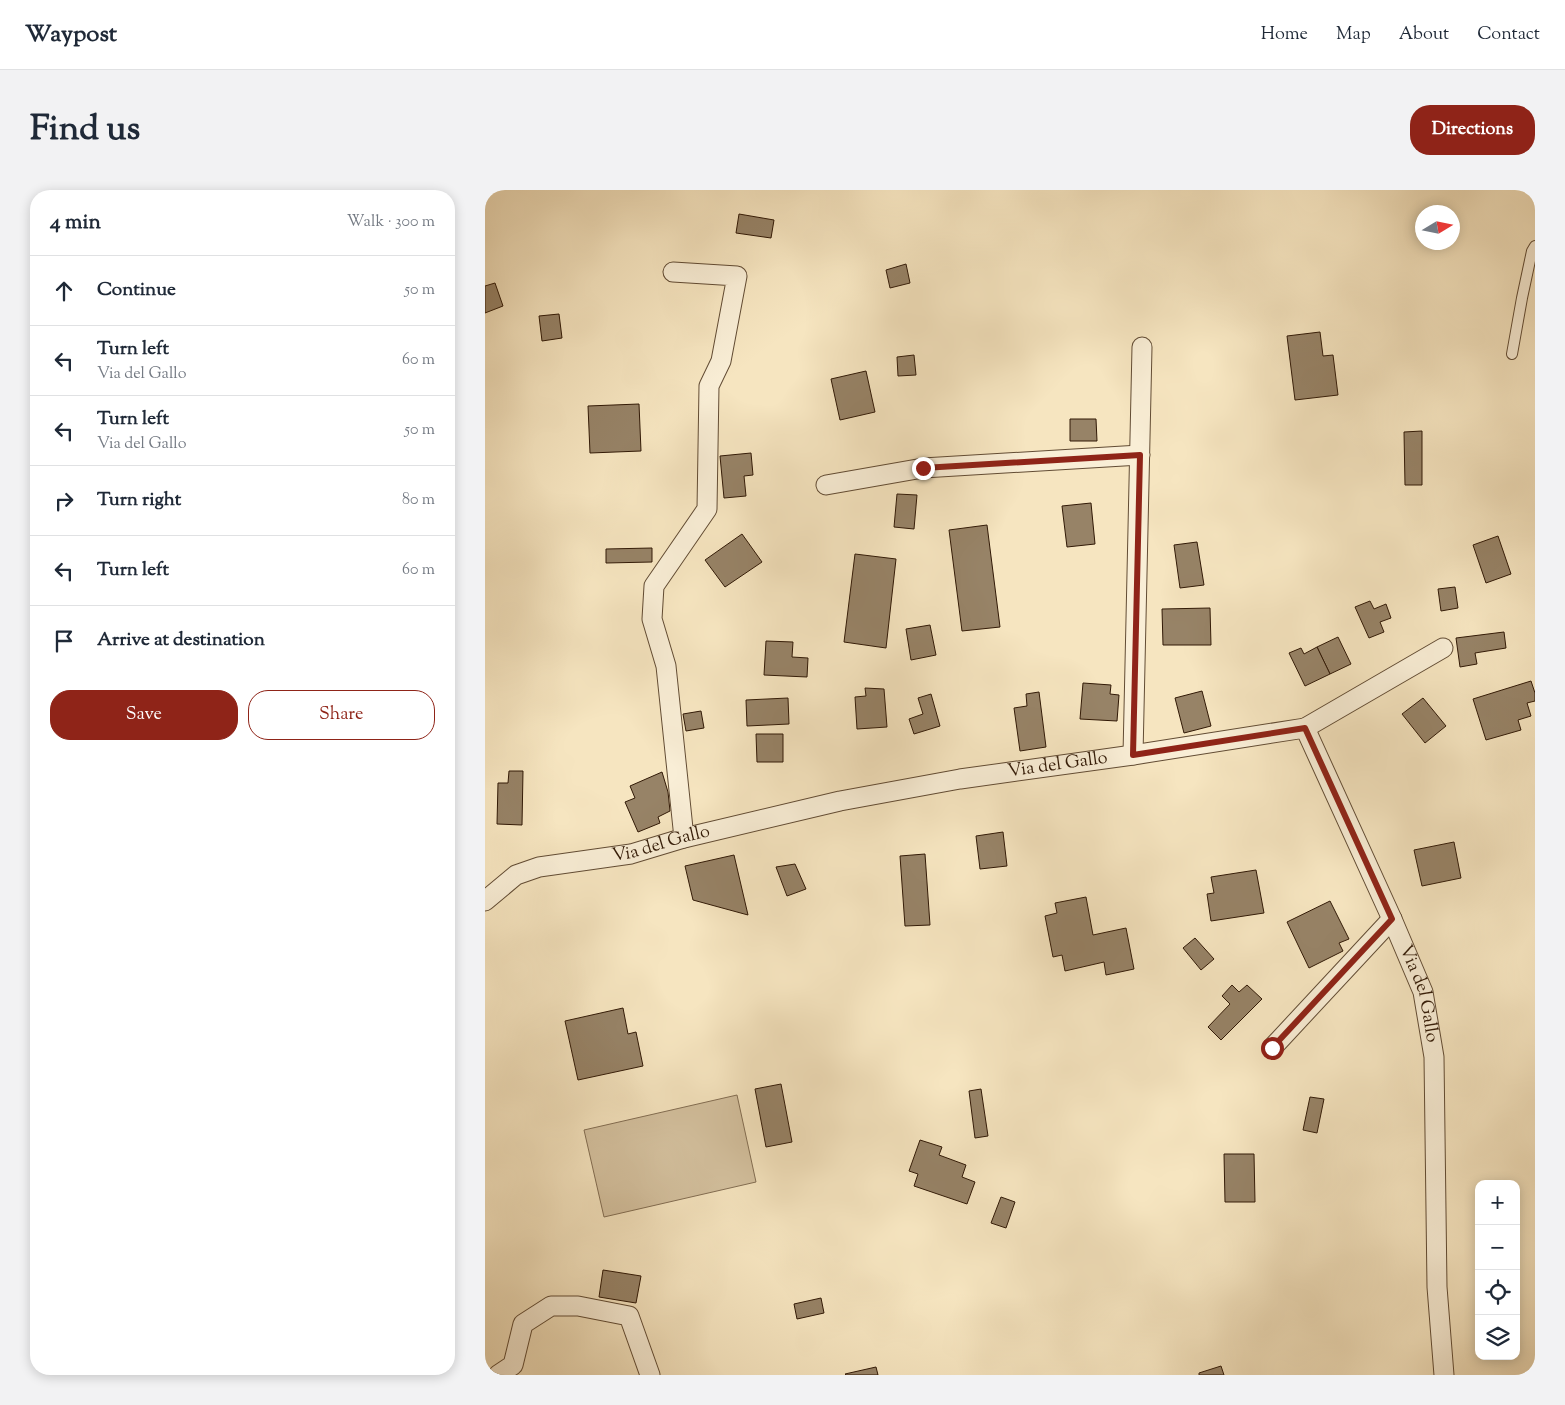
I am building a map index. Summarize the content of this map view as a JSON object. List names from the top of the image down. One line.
{"streets":{"street":["Via del Gallo"]},"north":"right","page":{"header":"Waypost","nav":["Home","Map","About","Contact"],"title":"Find us","buttons":["Directions",["Save","Share"]],"heading":["4 min","Walk · 300 m"],"list":[["Continue","50 m"],["Turn left","Via del Gallo","60 m"],["Turn left","Via del Gallo","50 m"],["Turn right","80 m"],["Turn left","60 m"],"Arrive at destination"],"map_buttons":["+","−"]}}
